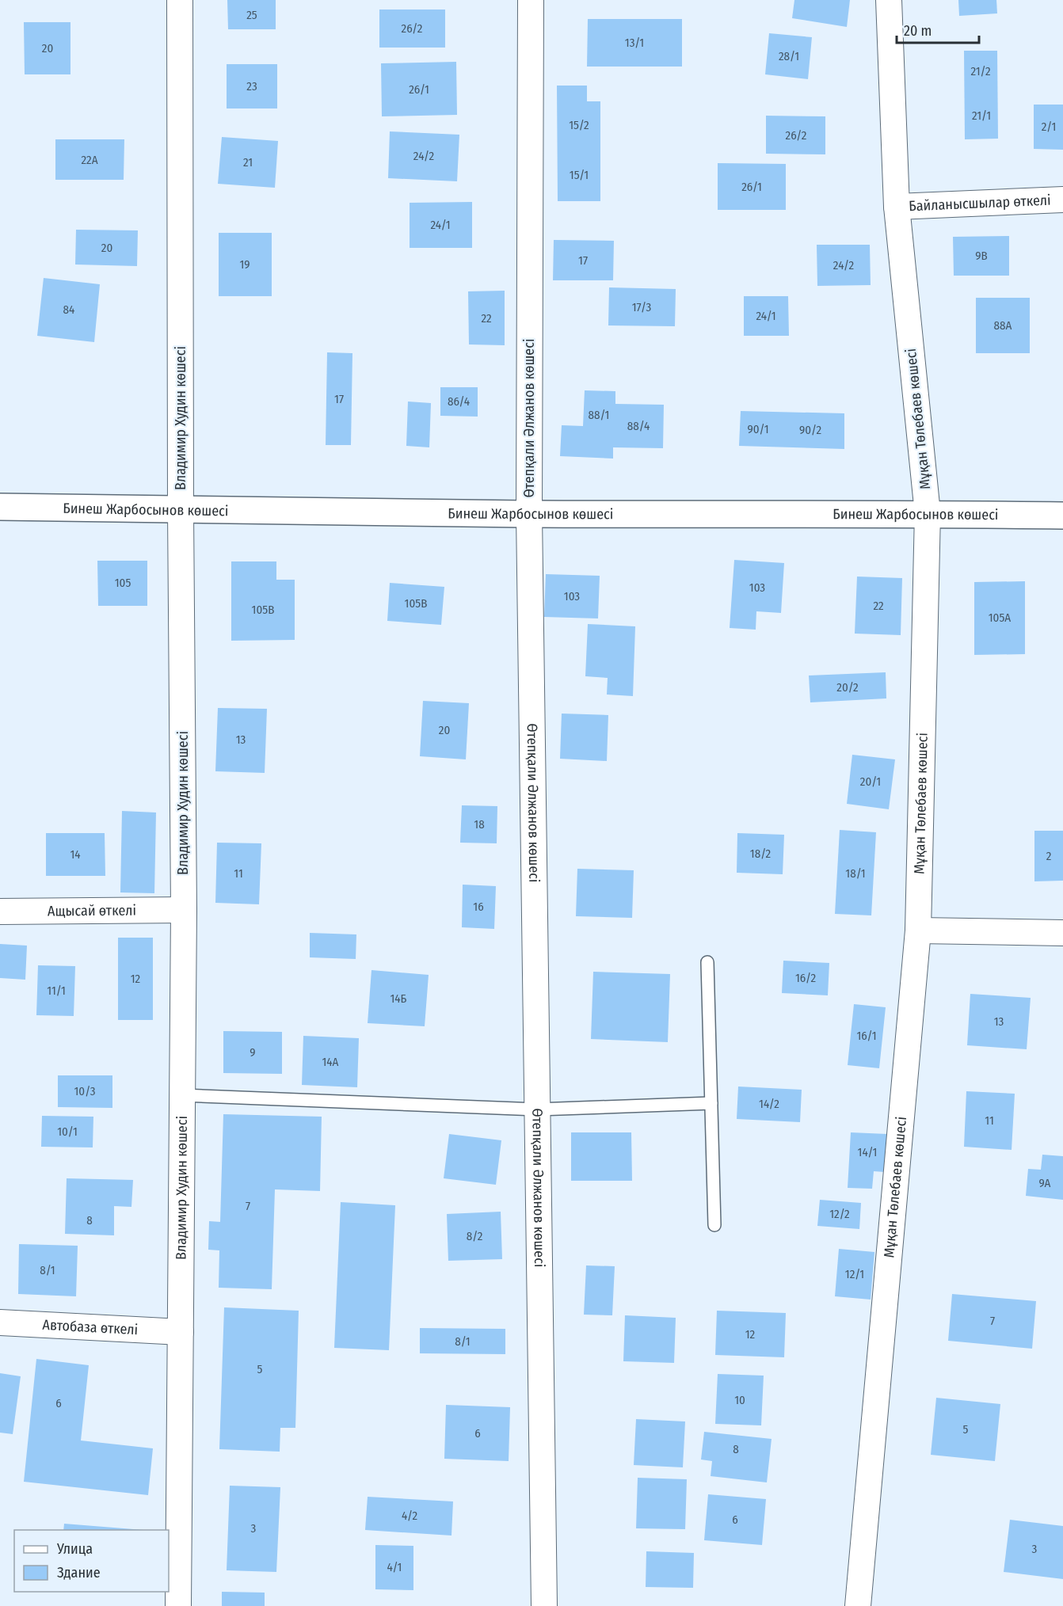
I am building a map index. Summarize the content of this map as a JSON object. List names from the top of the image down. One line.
{"streets":{"street":["Байланысшылар өткелі","Владимир Худин көшесі","Өтепқали Әлжанов көшесі","Мұқан Төлебаев көшесі","Бинеш Жарбосынов көшесі","Ащысай өткелі","Автобаза өткелі"]},"crossings":[["Байланысшылар өткелі","Мұқан Төлебаев көшесі"],["Владимир Худин көшесі","Бинеш Жарбосынов көшесі"],["Владимир Худин көшесі","Ащысай өткелі"],["Владимир Худин көшесі","Автобаза өткелі"],["Өтепқали Әлжанов көшесі","Бинеш Жарбосынов көшесі"],["Мұқан Төлебаев көшесі","Бинеш Жарбосынов көшесі"]],"house_numbers":["25","26/2","13/1","20","28/1","21/2","23","26/1","21/1","15/2","2/1","26/2","24/2","22А","21","15/1","26/1","24/1","20","9В","17","19","24/2","17/3","84","24/1","22","88А","17","86/4","88/1","88/4","90/1","90/2","105","103","103","105В","22","105В","105А","20/2","20","13","20/1","18","18/2","14","2","11","18/1","16","16/2","12","11/1","14Б","13","16/1","9","14А","10/3","14/2","11","10/1","14/1","9А","7","12/2","8","8/2","8/1","12/1","7","12","8/1","5","10","6","5","6","8","4/2","6","3","3","4/1"],"legend":["Улица","Здание"],"scale_bar":"20 m"}
